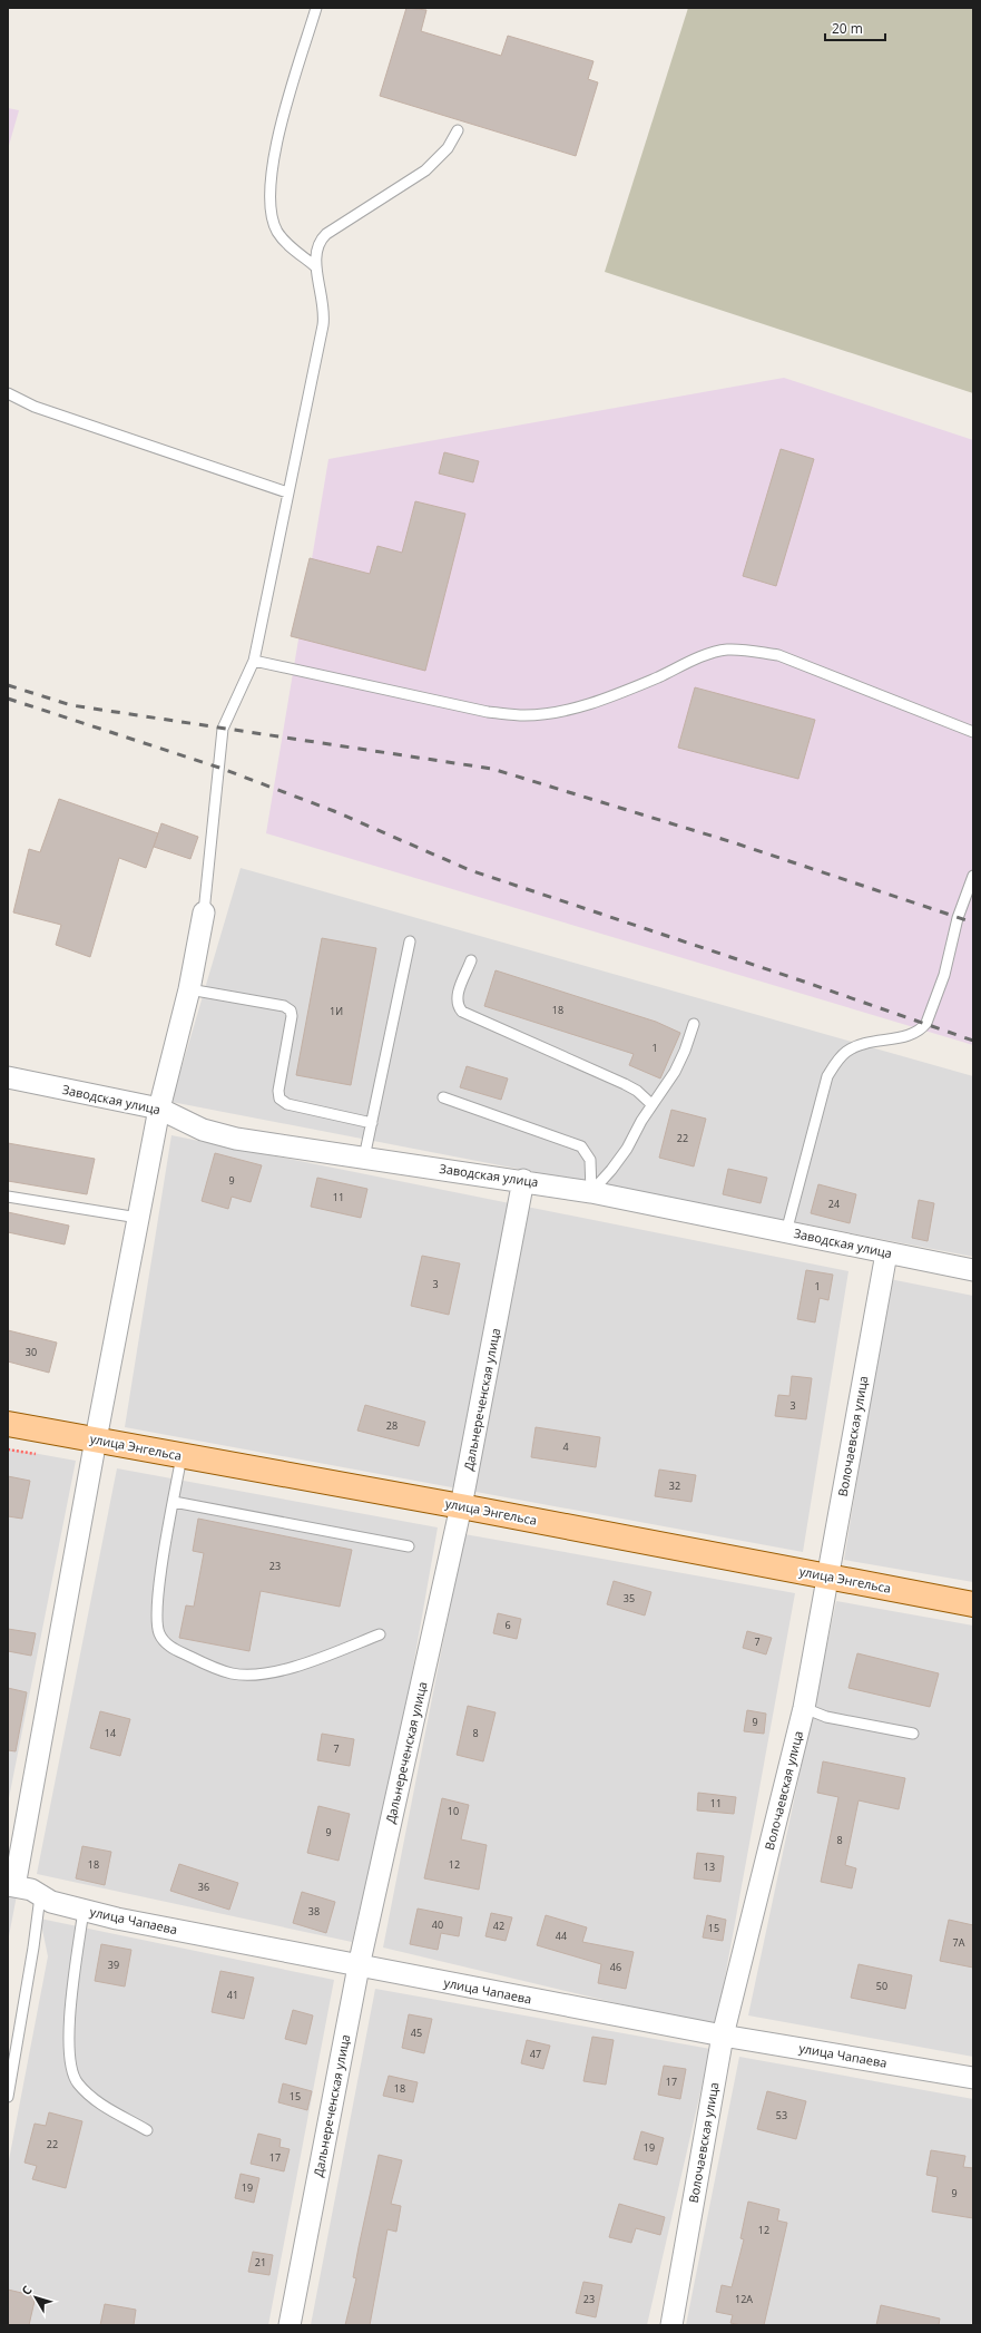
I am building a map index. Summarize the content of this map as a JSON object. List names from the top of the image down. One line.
{"streets":{"main road":["улица Энгельса"],"street":["Заводская улица","Дальнереченская улица","Волочаевская улица","улица Чапаева"]},"crossings":[["Заводская улица","Дальнереченская улица"],["Заводская улица","Волочаевская улица"],["Дальнереченская улица","улица Энгельса"],["Дальнереченская улица","улица Чапаева"],["Волочаевская улица","улица Энгельса"],["Волочаевская улица","улица Чапаева"]],"house_numbers":["18","1И","1","22","9","11","24","3","1","30","3","28","4","32","23","35","6","7","9","14","8","7","11","10","9","8","18","12","13","36","38","40","42","15","44","7А","39","46","50","41","45","47","17","18","15","53","22","19","17","19","9","12","21","23","12А"],"scale_bar":"20 m","north":"top left"}
